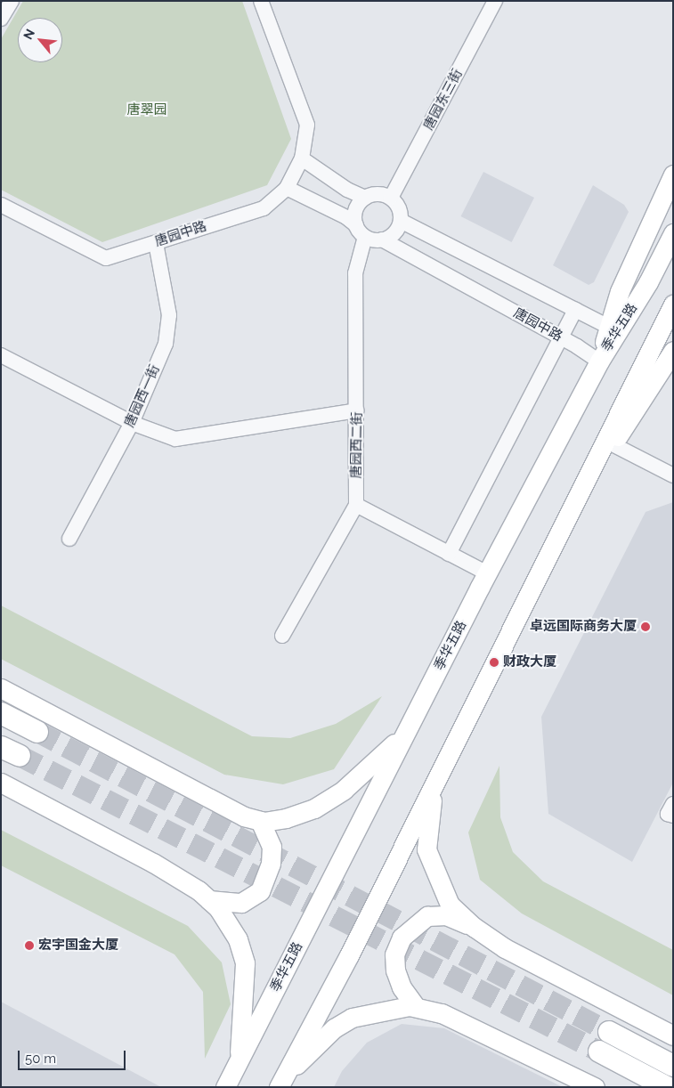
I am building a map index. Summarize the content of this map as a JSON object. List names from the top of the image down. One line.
{"streets":{"main road":["季华五路"],"street":["唐园东三街","唐园中路","唐园西一街","唐园西二街"]},"crossings":[["唐园东三街","唐园中路"],["唐园东三街","唐园西二街"],["唐园中路","季华五路"],["唐园中路","唐园西一街"],["唐园中路","唐园西二街"]],"parks":["唐翠园"],"places":["卓远国际商务大厦","财政大厦","宏宇国金大厦"],"scale_bar":"50 m","north":"top left"}
